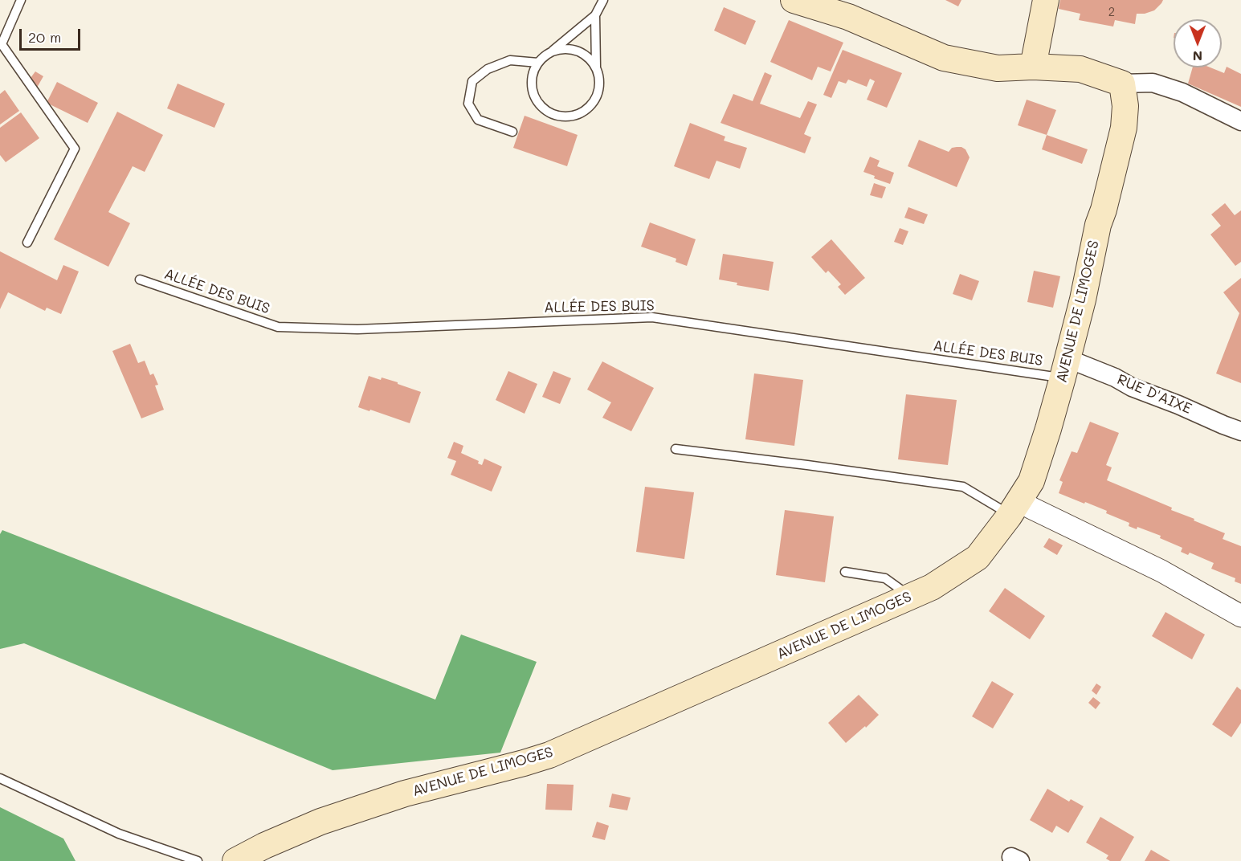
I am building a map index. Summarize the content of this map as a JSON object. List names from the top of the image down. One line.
{"streets":{"main road":["AVENUE DE LIMOGES"],"street":["RUE D'AIXE"],"lane":["ALLÉE DES BUIS"]},"crossings":[["ALLÉE DES BUIS","AVENUE DE LIMOGES"],["ALLÉE DES BUIS","RUE D'AIXE"],["AVENUE DE LIMOGES","RUE D'AIXE"]],"house_numbers":["2"],"scale_bar":"20 m","north":"bottom"}
